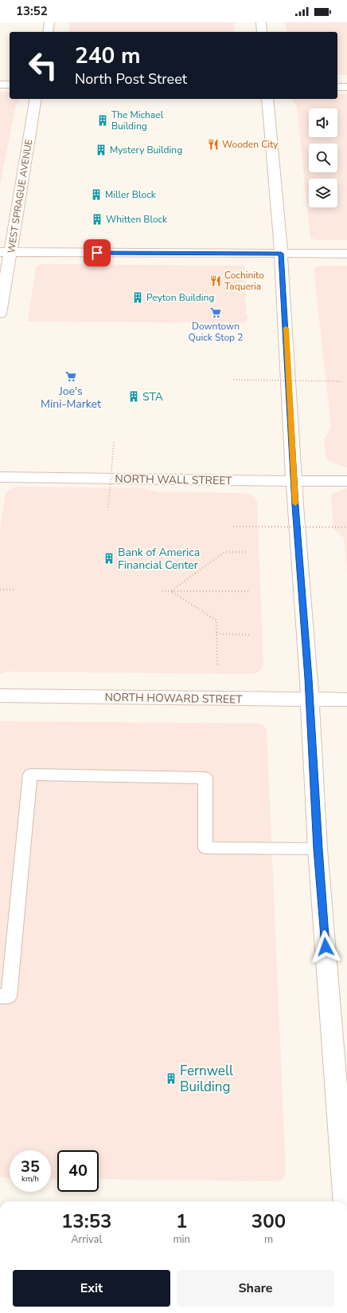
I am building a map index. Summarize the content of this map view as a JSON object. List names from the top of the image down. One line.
{"streets":{"street":["WEST SPRAGUE AVENUE","NORTH WALL STREET","NORTH HOWARD STREET"]},"places":{"building":["The Michael Building","Mystery Building","Miller Block","Whitten Block","Peyton Building","STA","Bank of America Financial Center","Fernwell Building"],"restaurant":["Wooden City","Cochinito Taqueria"],"supermarket":["Downtown Quick Stop 2","Joe's Mini-Market"]},"page":{"status":"13:52","turn":["240 m","North Post Street"],"speed":"35 km/h","limit":"40","eta":["13:53","Arrival","1","min","300","m"],"buttons":["Exit","Share"]}}
